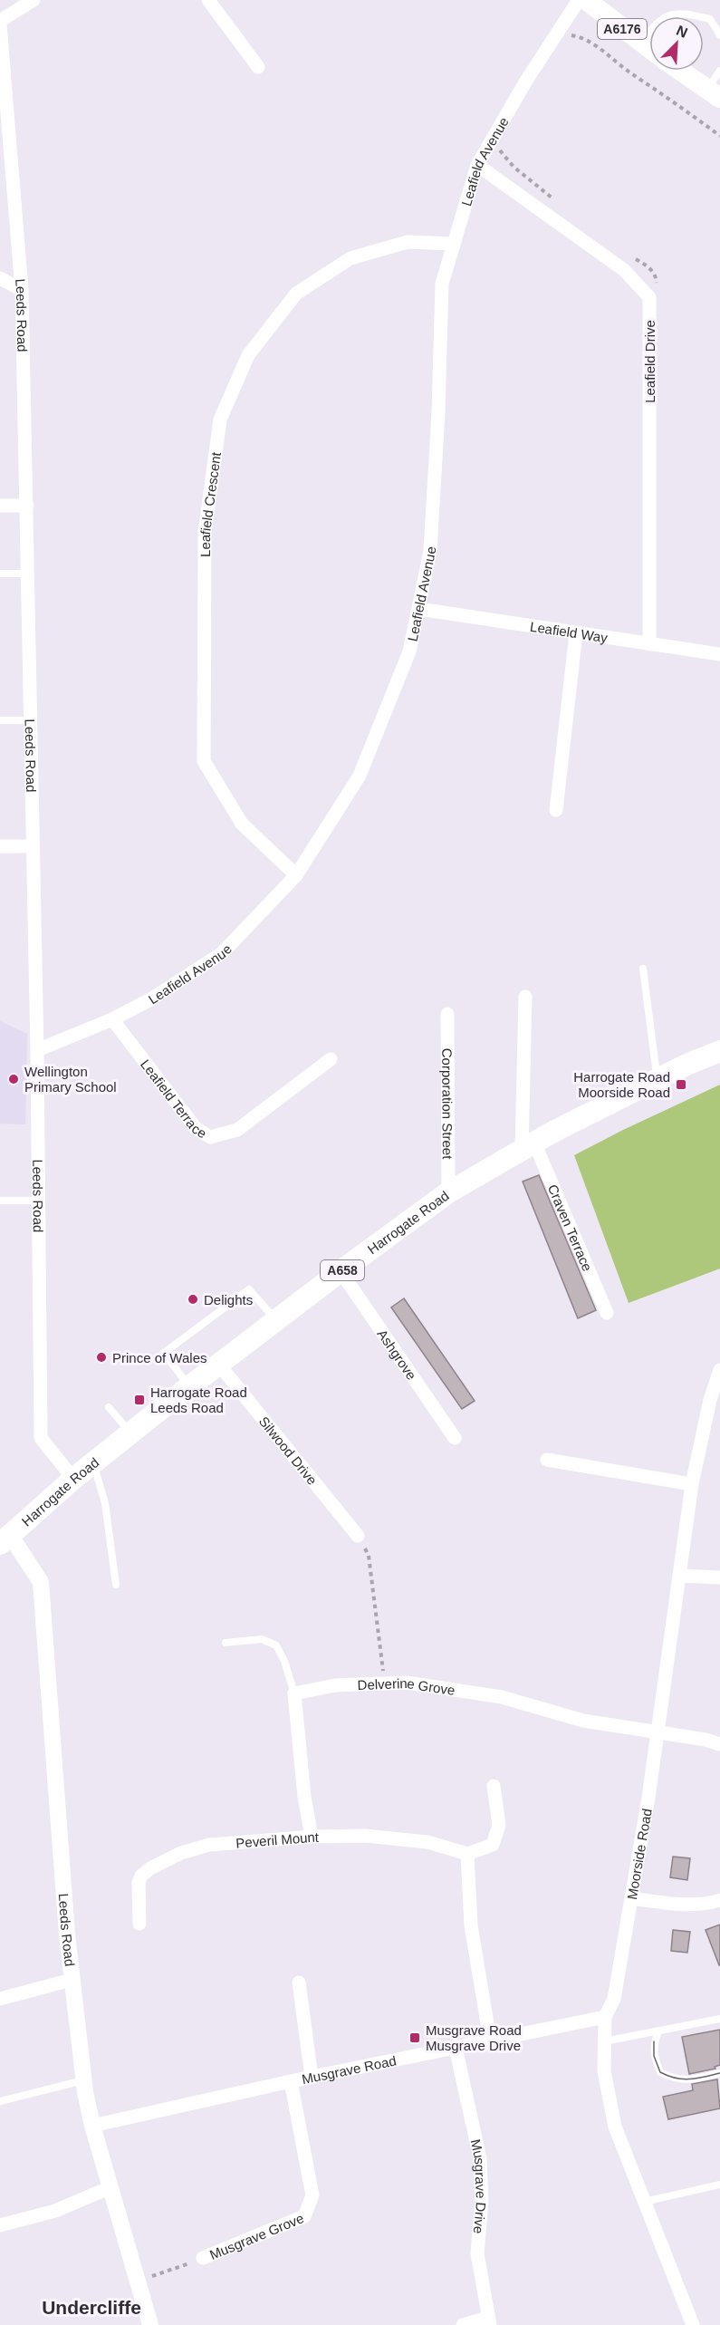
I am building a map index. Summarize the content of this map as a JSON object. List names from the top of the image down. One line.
{"streets":{"highway":["Harrogate Road","A658"],"main road":["A6176"],"street":["Leafield Avenue","Leeds Road","Leafield Drive","Leafield Crescent","Leafield Way","Leafield Terrace","Corporation Street","Craven Terrace","Ashgrove","Silwood Drive","Delverine Grove","Peveril Mount","Moorside Road","Musgrave Road","Musgrave Drive","Musgrave Grove"]},"crossings":[["Leafield Avenue","Leeds Road"],["Leafield Avenue","Leafield Drive"],["Leafield Avenue","Leafield Crescent"],["Leafield Avenue","Leafield Way"],["Leafield Avenue","Leafield Terrace"],["Leeds Road","Harrogate Road"],["Leeds Road","Musgrave Road"],["Leafield Drive","Leafield Way"],["Corporation Street","Harrogate Road"],["Harrogate Road","Craven Terrace"],["Harrogate Road","Ashgrove"],["Harrogate Road","Silwood Drive"],["Delverine Grove","Moorside Road"],["Moorside Road","Musgrave Road"],["Musgrave Road","Musgrave Drive"],["Musgrave Road","Musgrave Grove"]],"districts":["Undercliffe"],"places":{"other":["Wellington Primary School","Delights","Prince of Wales"],"transit":["Harrogate Road Moorside Road","Harrogate Road Leeds Road","Musgrave Road Musgrave Drive"]},"north":"top right"}
